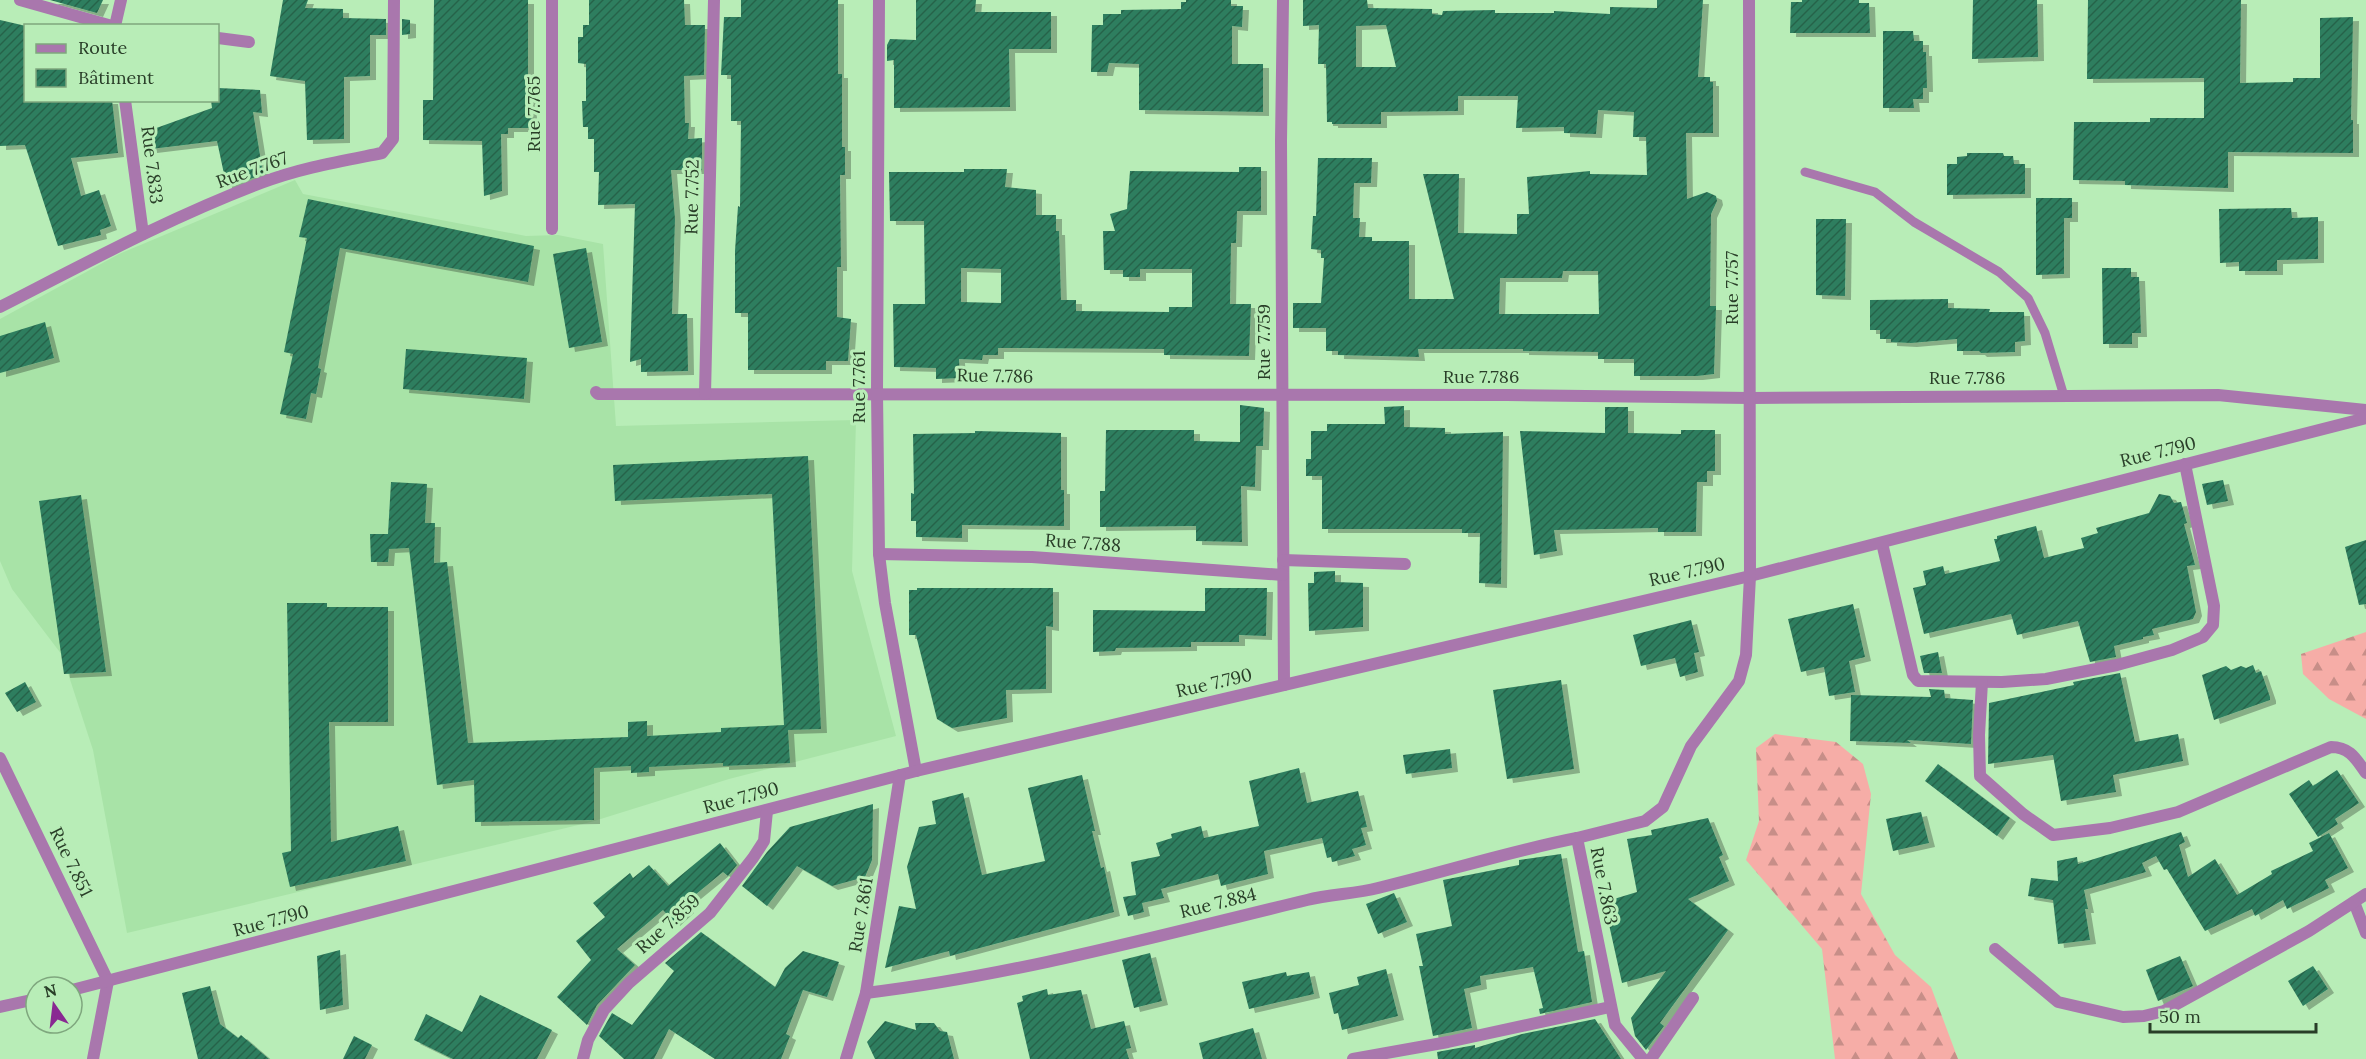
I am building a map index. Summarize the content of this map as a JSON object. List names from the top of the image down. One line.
{"streets":{"street":["Rue 7.765","Rue 7.833","Rue 7.767","Rue 7.752","Rue 7.757","Rue 7.759","Rue 7.786","Rue 7.761","Rue 7.790","Rue 7.788","Rue 7.851","Rue 7.863","Rue 7.884","Rue 7.861","Rue 7.859"]},"crossings":[["Rue 7.833","Rue 7.767"],["Rue 7.752","Rue 7.786"],["Rue 7.757","Rue 7.786"],["Rue 7.757","Rue 7.790"],["Rue 7.757","Rue 7.863"],["Rue 7.759","Rue 7.786"],["Rue 7.759","Rue 7.790"],["Rue 7.759","Rue 7.788"],["Rue 7.786","Rue 7.761"],["Rue 7.761","Rue 7.790"],["Rue 7.761","Rue 7.788"],["Rue 7.790","Rue 7.851"],["Rue 7.790","Rue 7.863"],["Rue 7.790","Rue 7.861"],["Rue 7.790","Rue 7.859"],["Rue 7.863","Rue 7.884"],["Rue 7.884","Rue 7.861"]],"legend":["Route","Bâtiment"],"scale_bar":"50 m","north":"top"}
